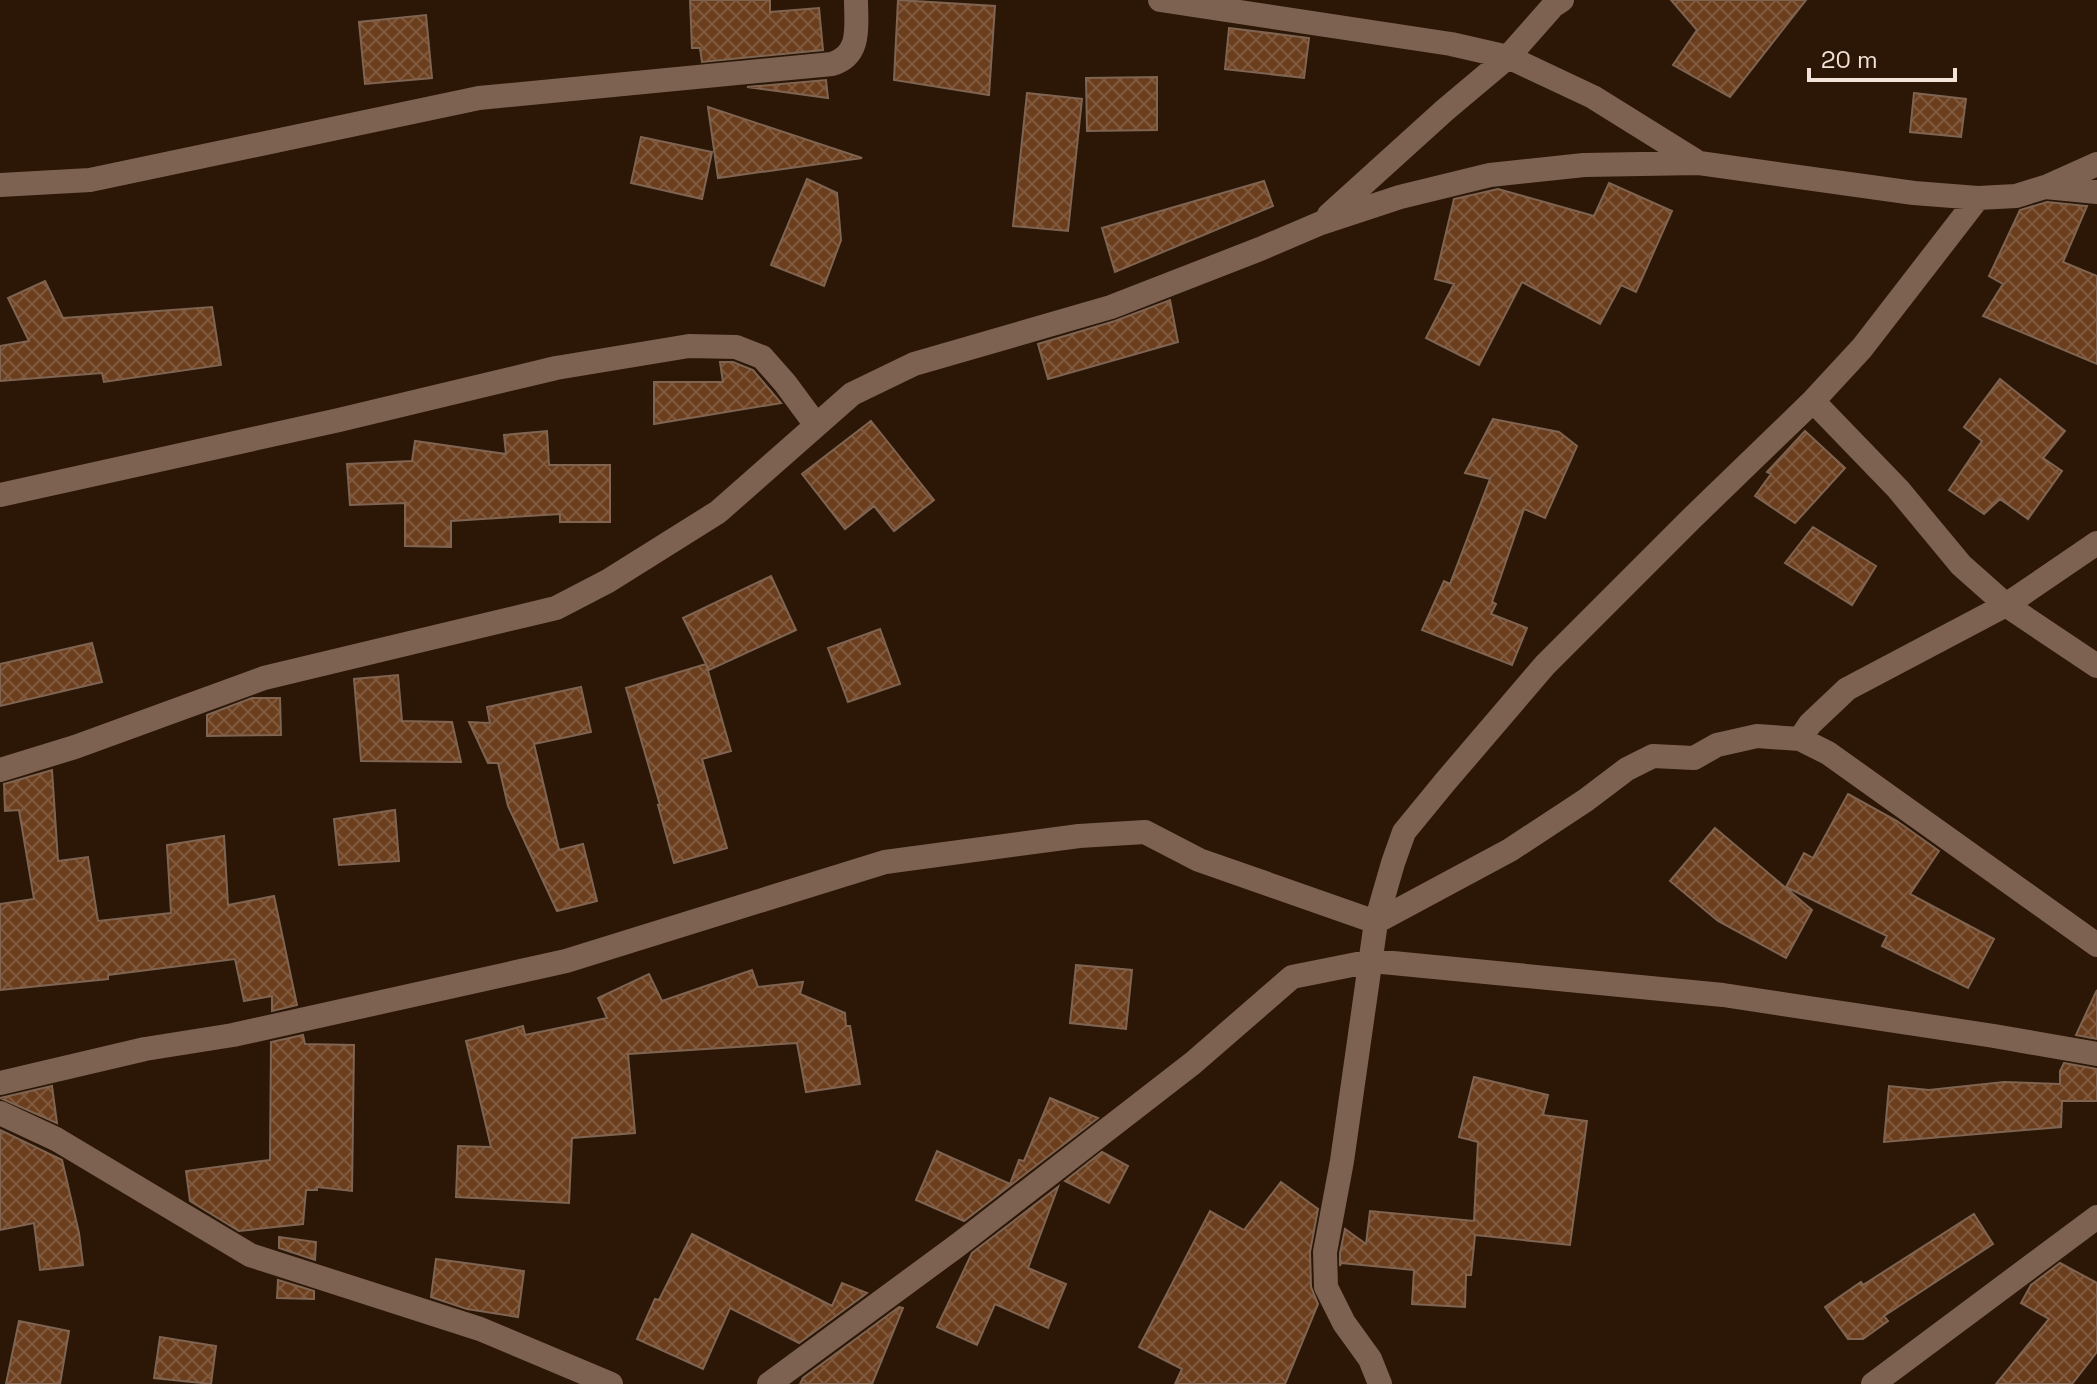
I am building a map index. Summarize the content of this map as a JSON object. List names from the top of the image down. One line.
{"scale_bar":"20 m"}
